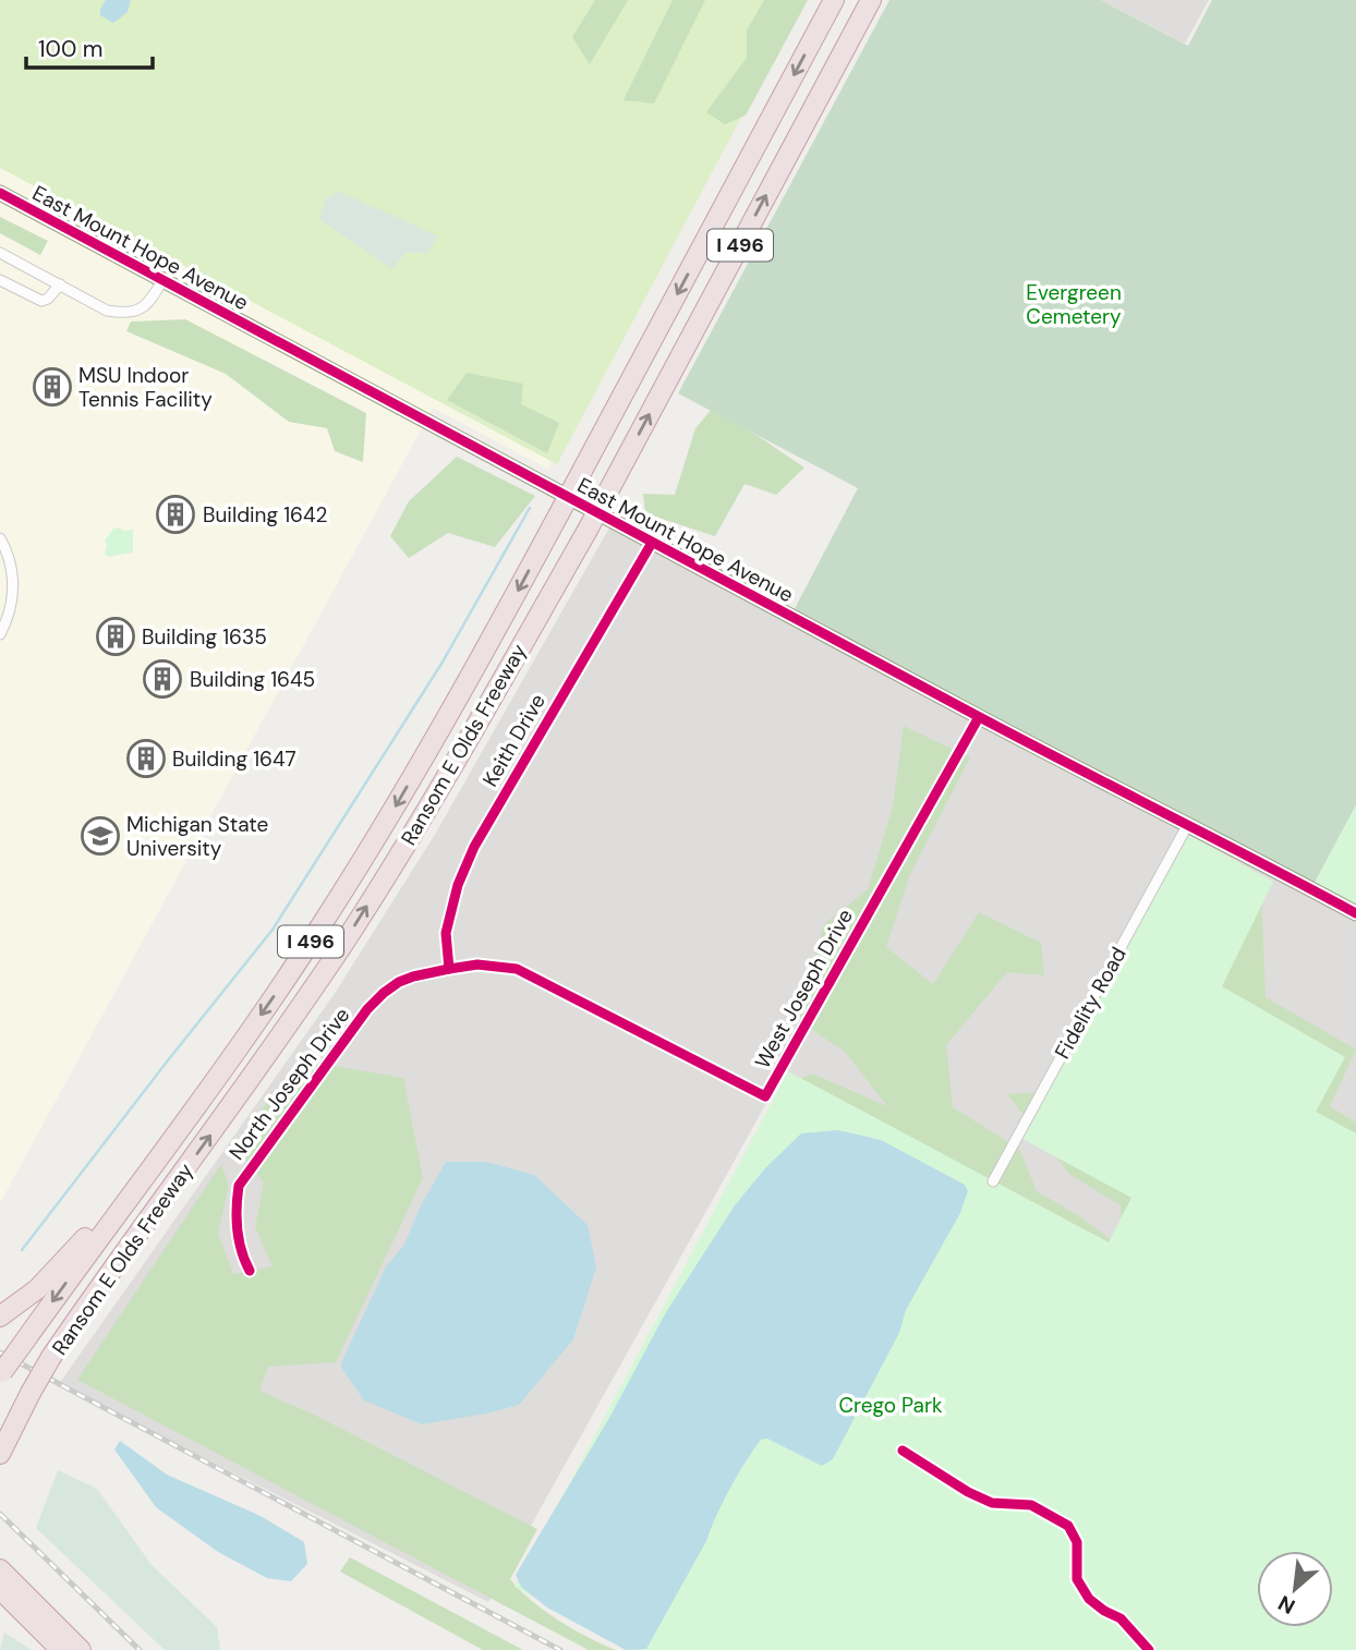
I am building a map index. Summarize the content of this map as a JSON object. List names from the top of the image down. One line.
{"streets":{"highway":["I 496","Ransom E Olds Freeway"],"street":["East Mount Hope Avenue","Keith Drive","West Joseph Drive","Fidelity Road","North Joseph Drive"]},"crossings":[["East Mount Hope Avenue","Keith Drive"],["East Mount Hope Avenue","West Joseph Drive"],["East Mount Hope Avenue","Fidelity Road"],["Keith Drive","West Joseph Drive"],["Keith Drive","North Joseph Drive"],["West Joseph Drive","North Joseph Drive"]],"parks":["Evergreen Cemetery","Crego Park"],"places":{"building":["MSU Indoor Tennis Facility","Building 1642","Building 1635","Building 1645","Building 1647"],"school or university":["Michigan State University"]},"scale_bar":"100 m","north":"bottom left"}
